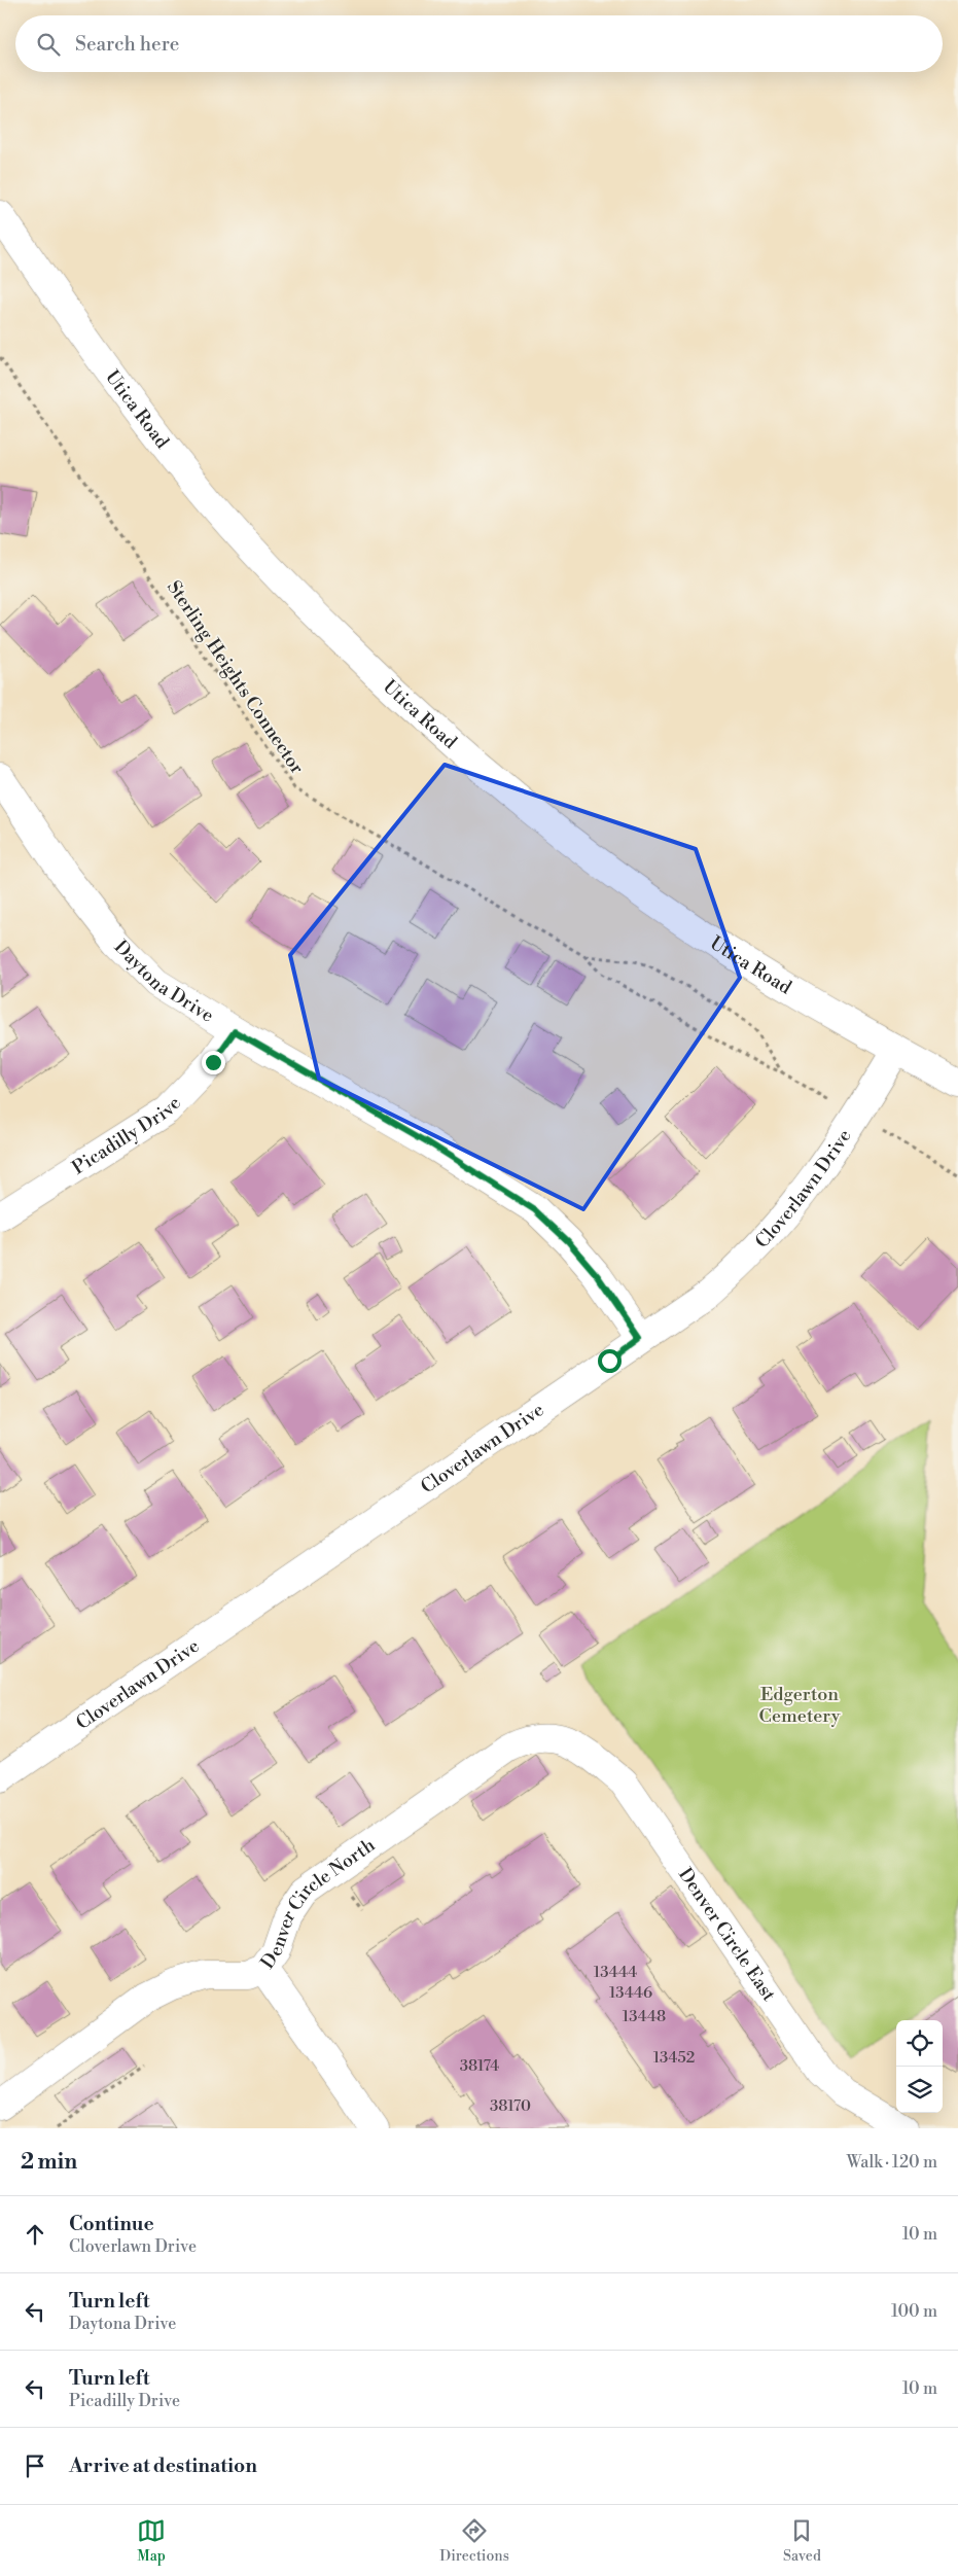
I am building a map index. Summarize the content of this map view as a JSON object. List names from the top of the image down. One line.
{"streets":{"street":["Utica Road","Daytona Drive","Picadilly Drive","Cloverlawn Drive","Denver Circle North","Denver Circle East"],"path":["Sterling Heights Connector"]},"crossings":[["Utica Road","Cloverlawn Drive"],["Daytona Drive","Picadilly Drive"],["Daytona Drive","Cloverlawn Drive"],["Denver Circle North","Denver Circle East"]],"parks":["Edgerton Cemetery"],"house_numbers":["13444","13446","13448","13452","38174","38170"],"page":{"search":"Search here","heading":["2 min","Walk · 120 m"],"list":[["Continue","Cloverlawn Drive","10 m"],["Turn left","Daytona Drive","100 m"],["Turn left","Picadilly Drive","10 m"],"Arrive at destination"],"nav":["Map","Directions","Saved"]}}
